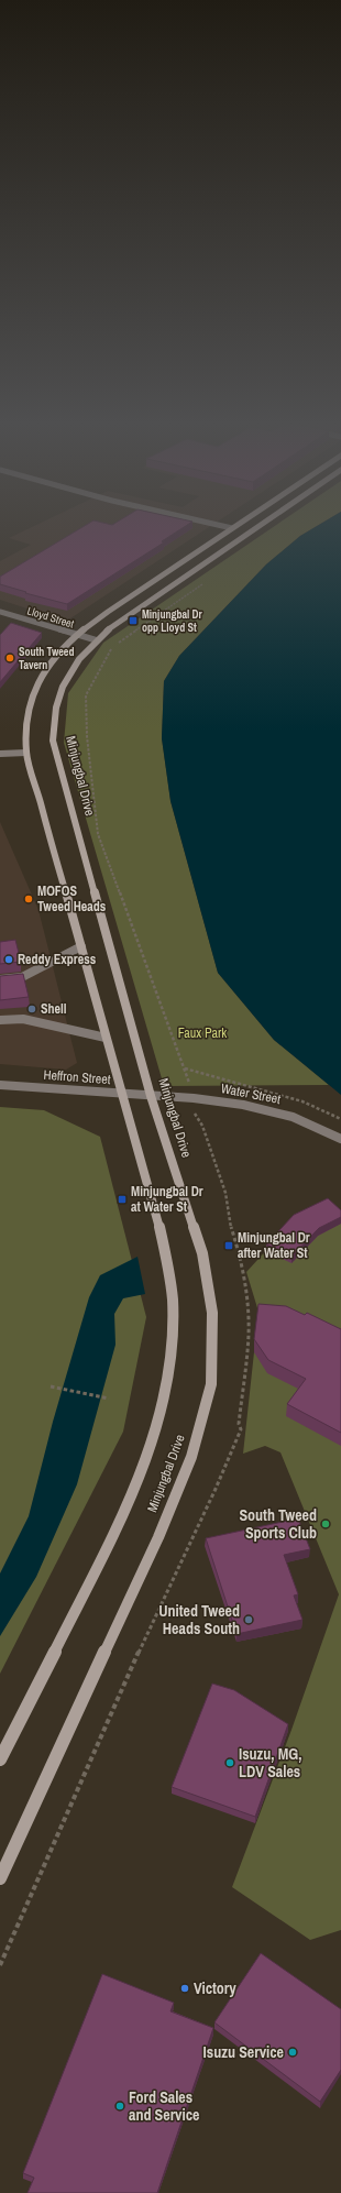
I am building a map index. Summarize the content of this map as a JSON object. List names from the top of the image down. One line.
{"streets":{"main road":["Minjungbal Drive"],"street":["Lloyd Street","Heffron Street","Water Street"]},"crossings":[["Lloyd Street","Minjungbal Drive"],["Minjungbal Drive","Heffron Street"],["Minjungbal Drive","Water Street"],["Heffron Street","Water Street"]],"parks":["Faux Park"],"places":{"transit":["Minjungbal Dr opp Lloyd St","Minjungbal Dr at Water St","Minjungbal Dr after Water St"],"other":["South Tweed Tavern","MOFOS Tweed Heads","Reddy Express","Shell","South Tweed Sports Club","United Tweed Heads South","Isuzu, MG, LDV Sales","Victory","Isuzu Service","Ford Sales and Service"]}}
